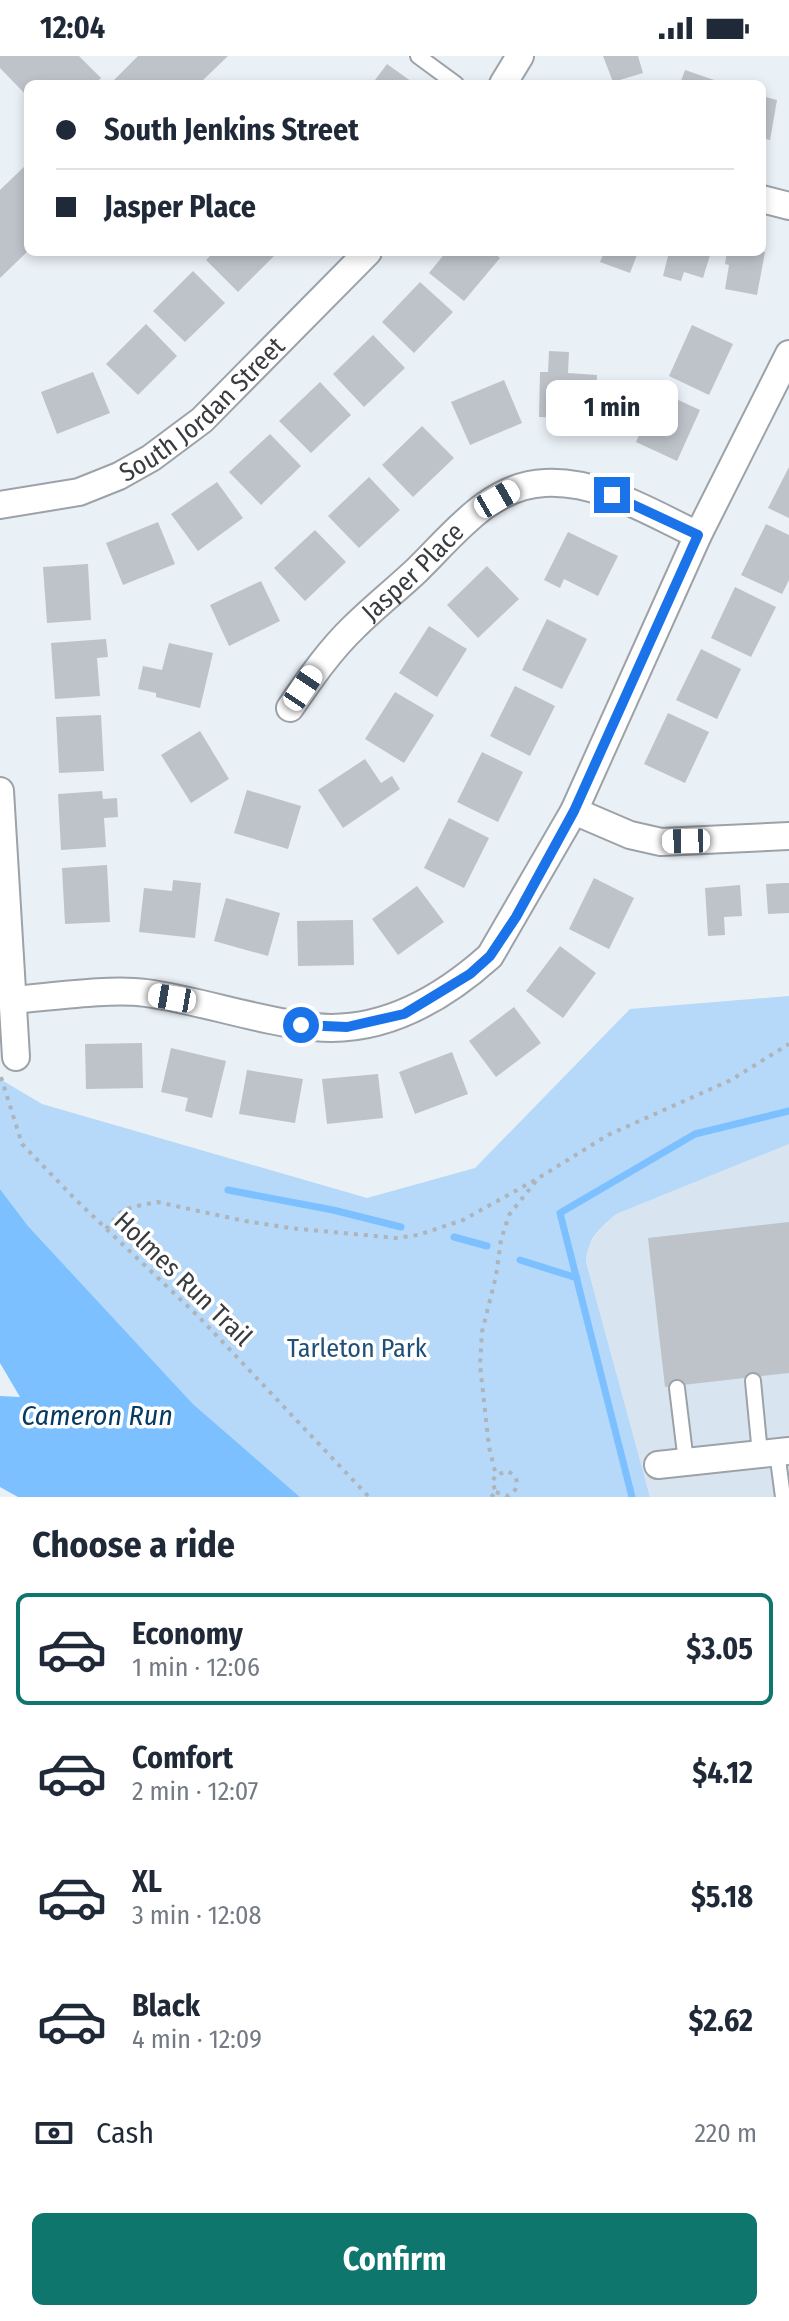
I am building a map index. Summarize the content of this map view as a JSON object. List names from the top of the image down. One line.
{"streets":{"street":["South Jordan Street","Jasper Place"],"path":["Holmes Run Trail"]},"water":["Cameron Run"],"parks":["Tarleton Park"],"page":{"status":"12:04","banner":["South Jenkins Street","Jasper Place"],"bubble":"1 min","heading":"Choose a ride","list":[{"name":"Economy","note":"1 min · 12:06","value":"$3.05"},{"name":"Comfort","note":"2 min · 12:07","value":"$4.12"},{"name":"XL","note":"3 min · 12:08","value":"$5.18"},{"name":"Black","note":"4 min · 12:09","value":"$2.62"}],"pay":["Cash","220 m"],"buttons":"Confirm"}}
